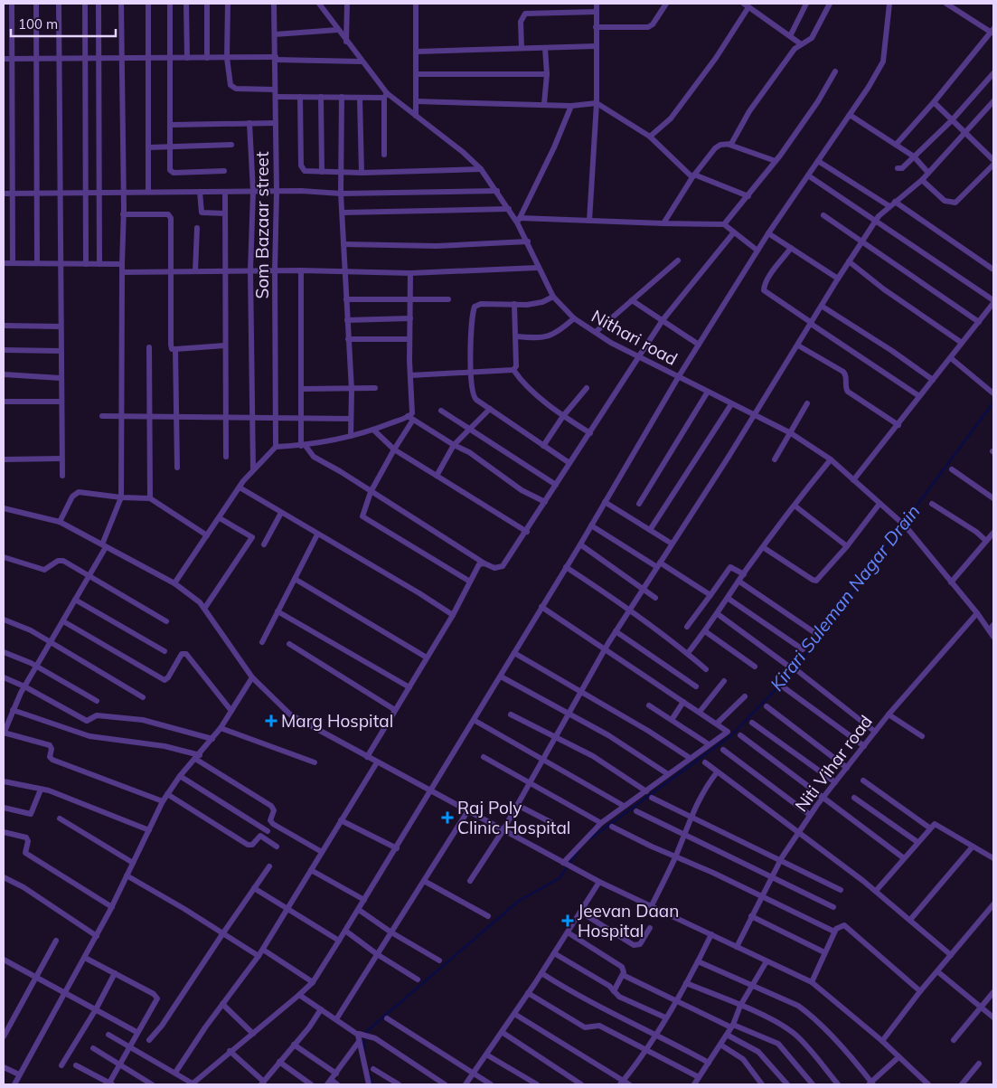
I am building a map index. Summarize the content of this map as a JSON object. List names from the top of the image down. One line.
{"streets":{"street":["Som Bazaar street","Nithari road","Niti Vihar road"]},"crossings":[["Nithari road","Niti Vihar road"]],"water":["Kirari Suleman Nagar Drain"],"places":{"health":["Marg Hospital","Raj Poly Clinic Hospital","Jeevan Daan Hospital"]},"scale_bar":"100 m"}
